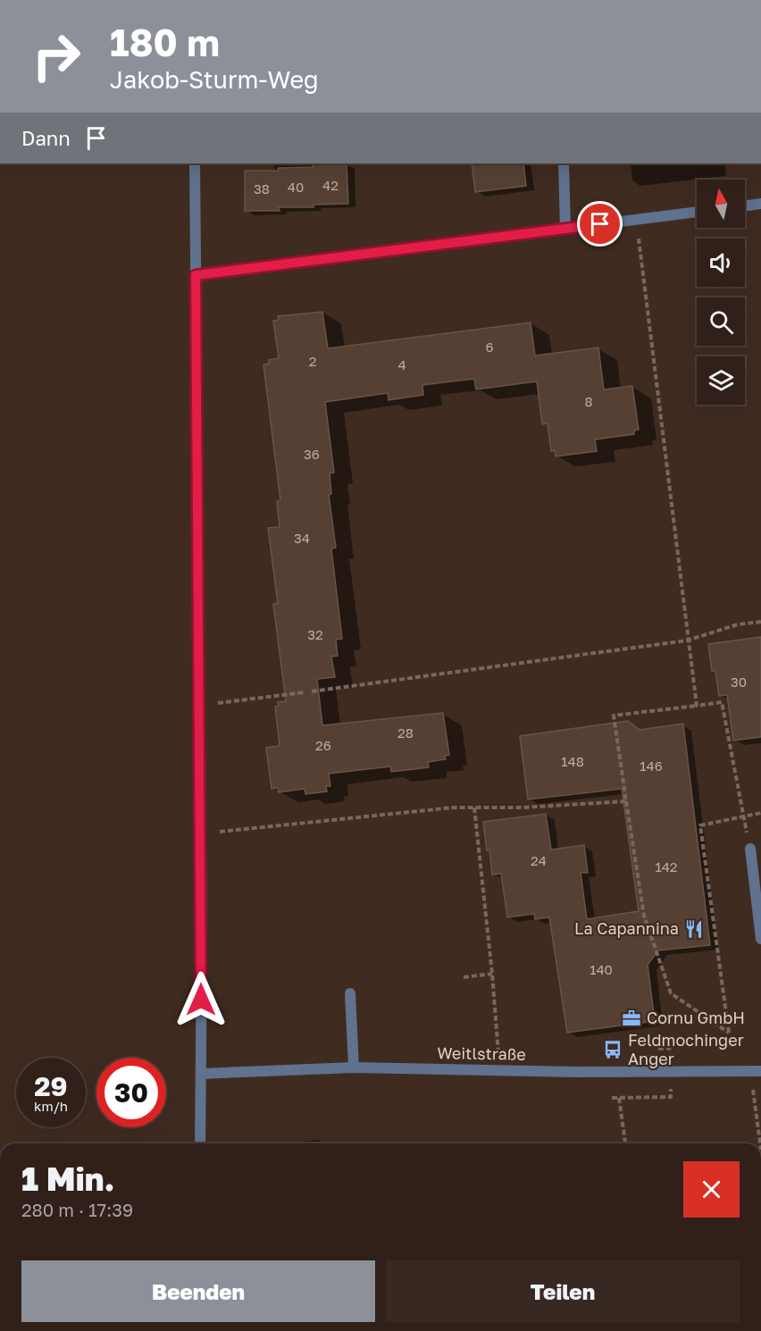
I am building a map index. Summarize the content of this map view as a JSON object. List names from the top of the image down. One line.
{"streets":{"street":["Weitlstraße"]},"places":{"restaurant":["La Capannina"],"office":["Cornu GmbH"],"bus stop":["Feldmochinger Anger"]},"house_numbers":["42","40","38","6","2","4","8","36","34","32","30","28","26","148","146","24","142","140"],"north":"top","page":{"turn":["180 m","Jakob-Sturm-Weg"],"then":"Dann","speed":"29 km/h","limit":"30","heading":["1 Min.","280 m · 17:39"],"buttons":["Beenden","Teilen"]}}
